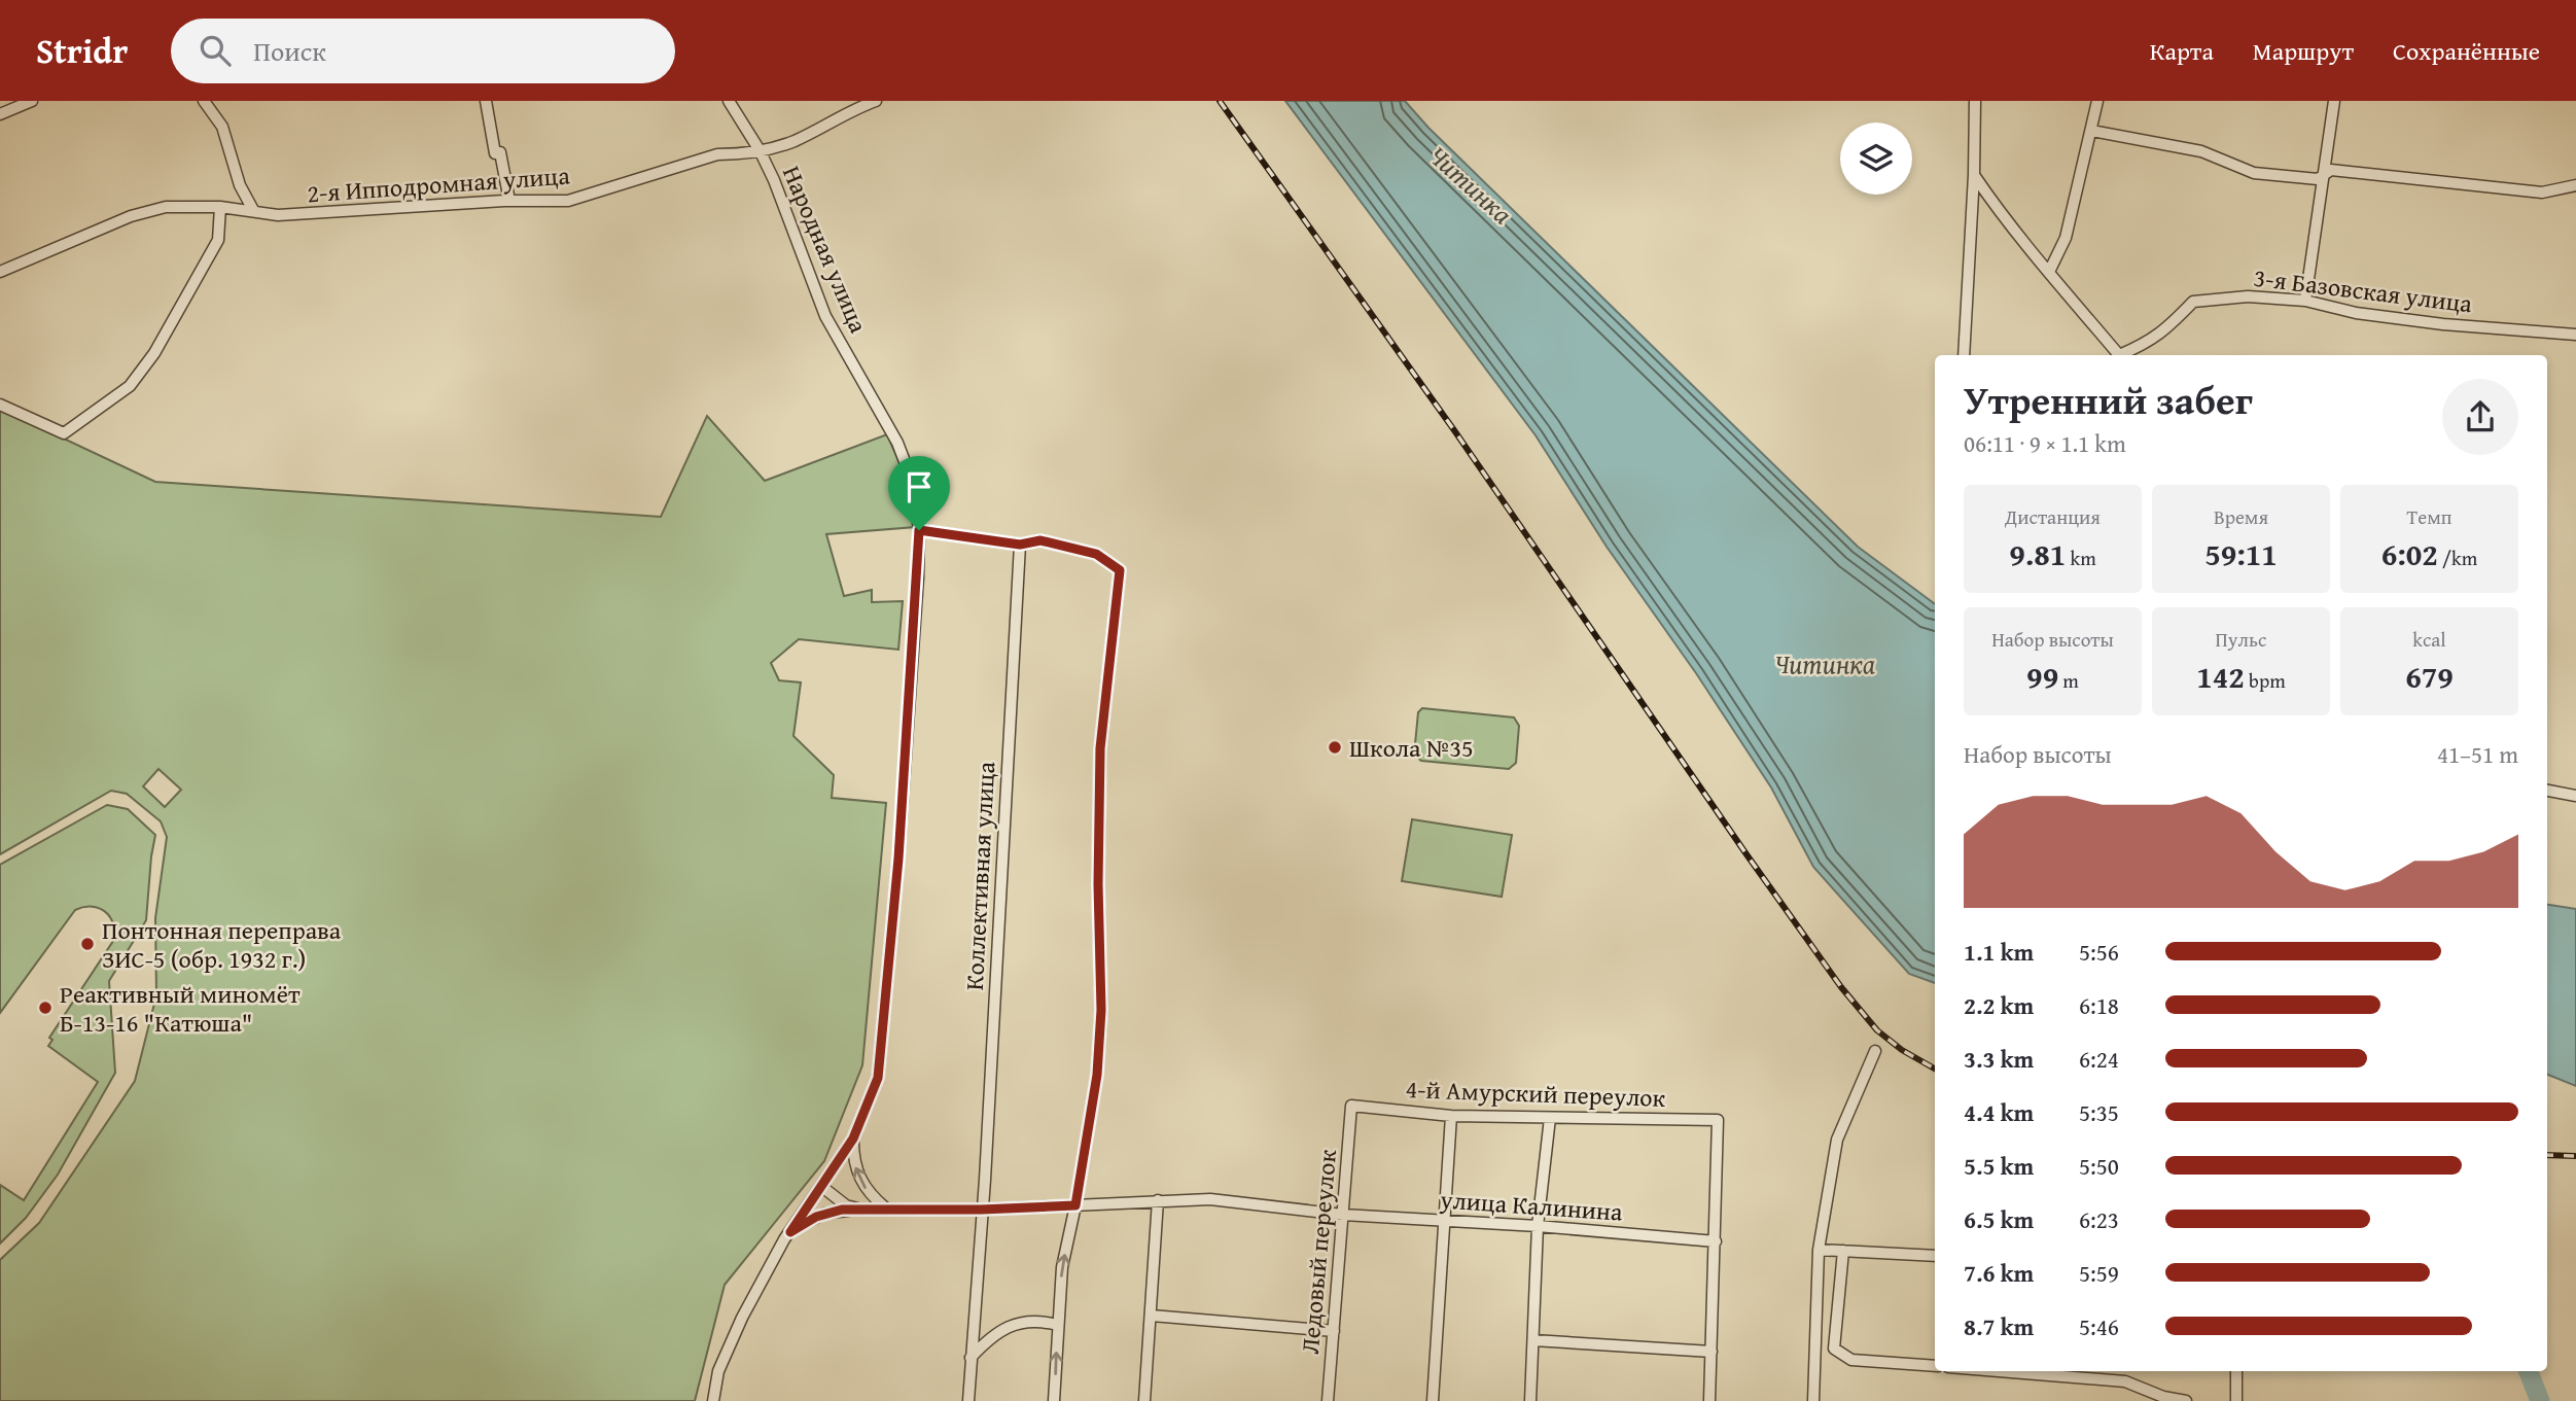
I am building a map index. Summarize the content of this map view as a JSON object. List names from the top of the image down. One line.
{"streets":{"street":["2-я Ипподромная улица","Народная улица","3-я Базовская улица","Коллективная улица","4-й Амурский переулок","улица Калинина","Ледовый переулок"]},"crossings":[["2-я Ипподромная улица","Народная улица"],["Народная улица","улица Калинина"],["Коллективная улица","улица Калинина"],["4-й Амурский переулок","улица Калинина"],["4-й Амурский переулок","Ледовый переулок"],["улица Калинина","Ледовый переулок"]],"water":["Читинка"],"places":["Школа №35","Понтонная переправа ЗИС-5 (обр. 1932 г.)","Реактивный миномёт Б-13-16 \"Катюша\""],"page":{"header":"Stridr","search":"Поиск","nav":["Карта","Маршрут","Сохранённые"],"heading":["Утренний забег","06:11 · 9 × 1.1 km"],"stats":[["Дистанция","9.81 km"],["Время","59:11"],["Темп","6:02 /km"],["Набор высоты","99 m"],["Пульс","142 bpm"],["kcal","679"]],"chart":["Набор высоты","41–51 m"],"list":[{"name":"1.1 km","note":"5:56"},{"name":"2.2 km","note":"6:18"},{"name":"3.3 km","note":"6:24"},{"name":"4.4 km","note":"5:35"},{"name":"5.5 km","note":"5:50"},{"name":"6.5 km","note":"6:23"},{"name":"7.6 km","note":"5:59"},{"name":"8.7 km","note":"5:46"}]}}
